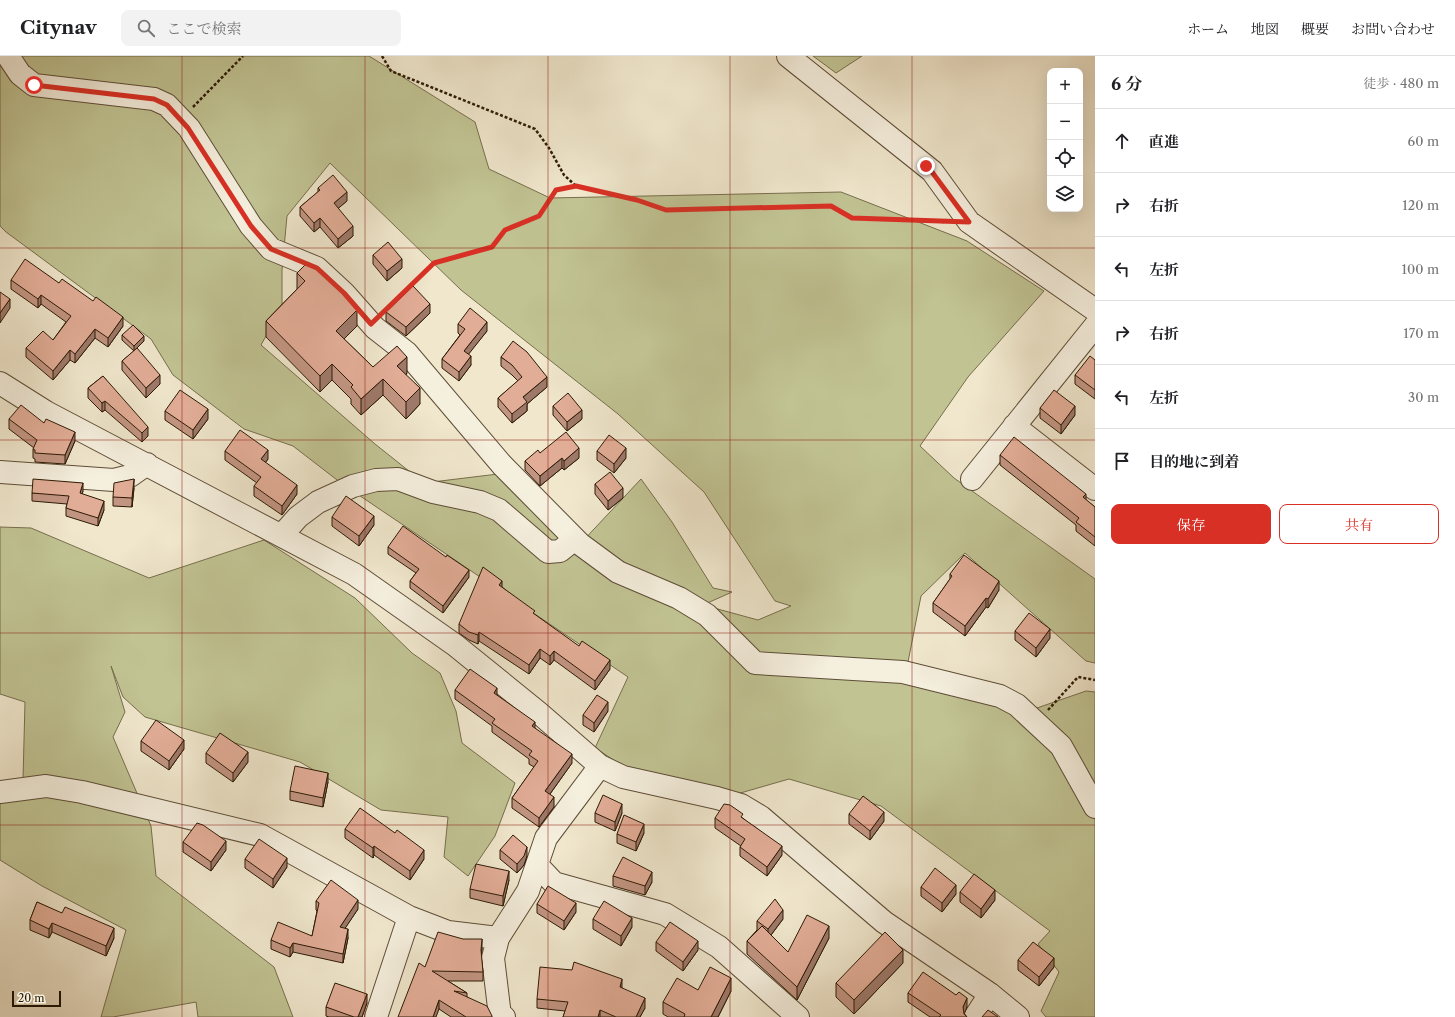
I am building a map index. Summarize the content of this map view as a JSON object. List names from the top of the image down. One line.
{"scale_bar":"20 m","page":{"header":"Citynav","search":"ここで検索","nav":["ホーム","地図","概要","お問い合わせ"],"heading":["6 分","徒歩 · 480 m"],"map_buttons":["+","−"],"list":[["直進","60 m"],["右折","120 m"],["左折","100 m"],["右折","170 m"],["左折","30 m"],"目的地に到着"],"buttons":["保存","共有"],"scale":"20 m"}}
